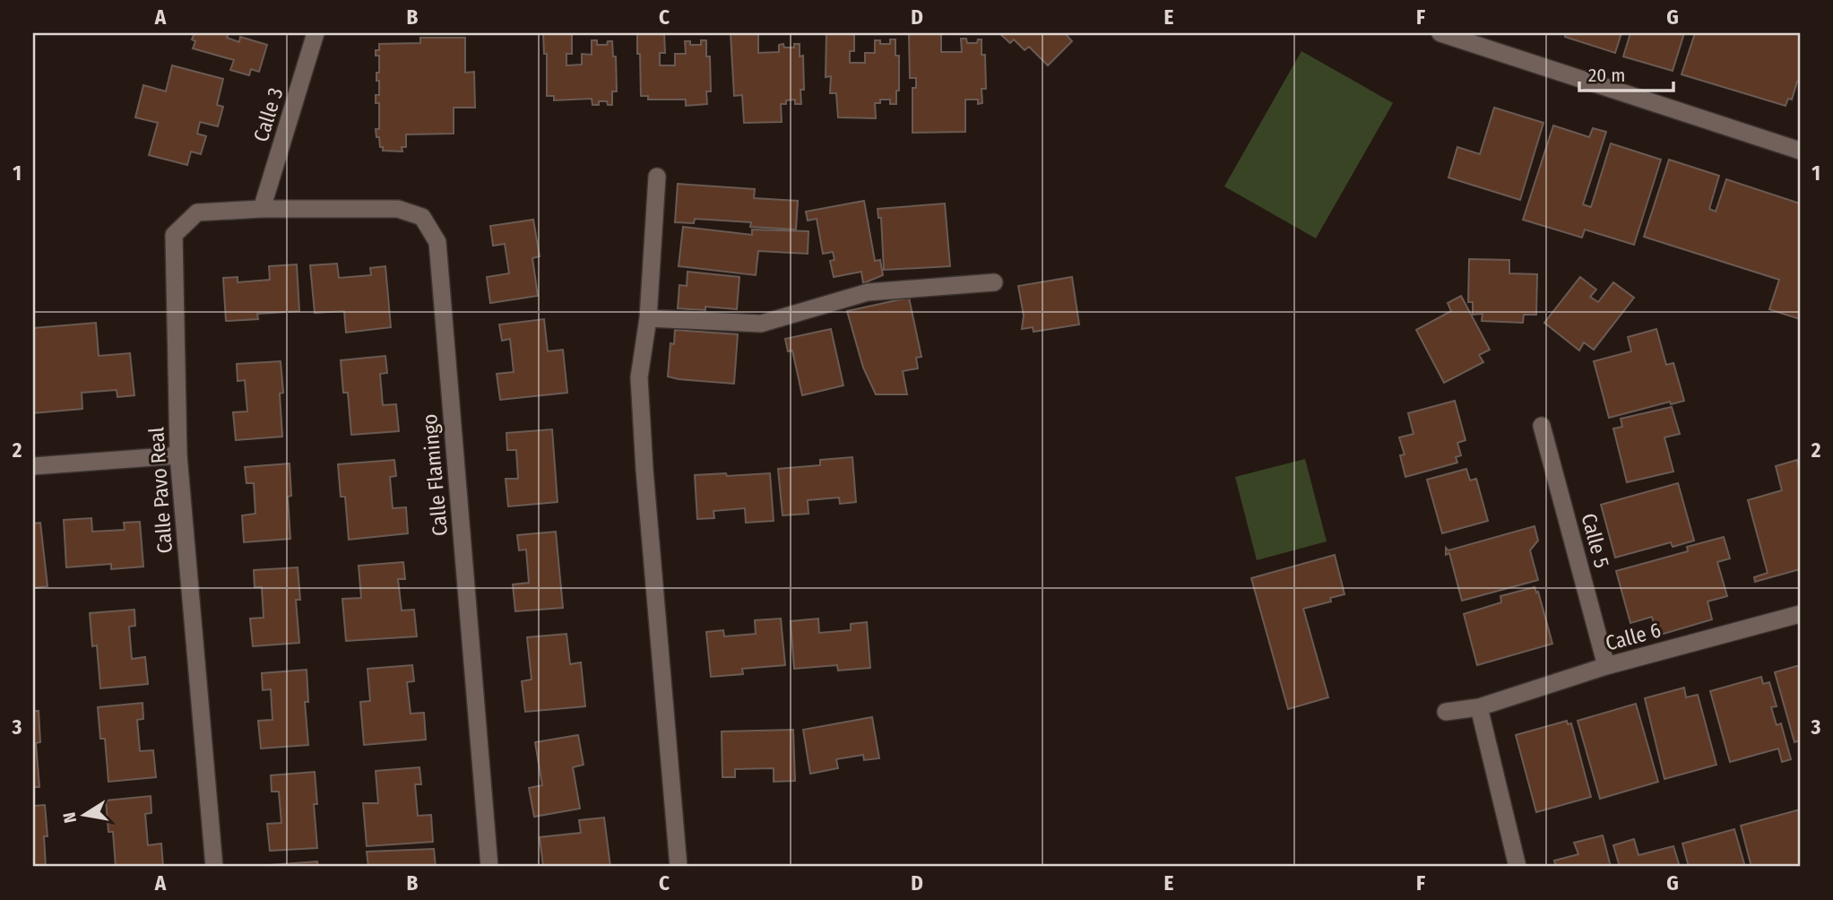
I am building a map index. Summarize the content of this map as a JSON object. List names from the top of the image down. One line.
{"streets":{"street":["Calle 3","Calle Flamingo","Calle Pavo Real","Calle 5","Calle 6"]},"crossings":[["Calle 3","Calle Pavo Real"],["Calle Flamingo","Calle Pavo Real"],["Calle 5","Calle 6"]],"scale_bar":"20 m","north":"left","grid":{"columns":["A","B","C","D","E","F","G"],"rows":["1","2","3"]}}
